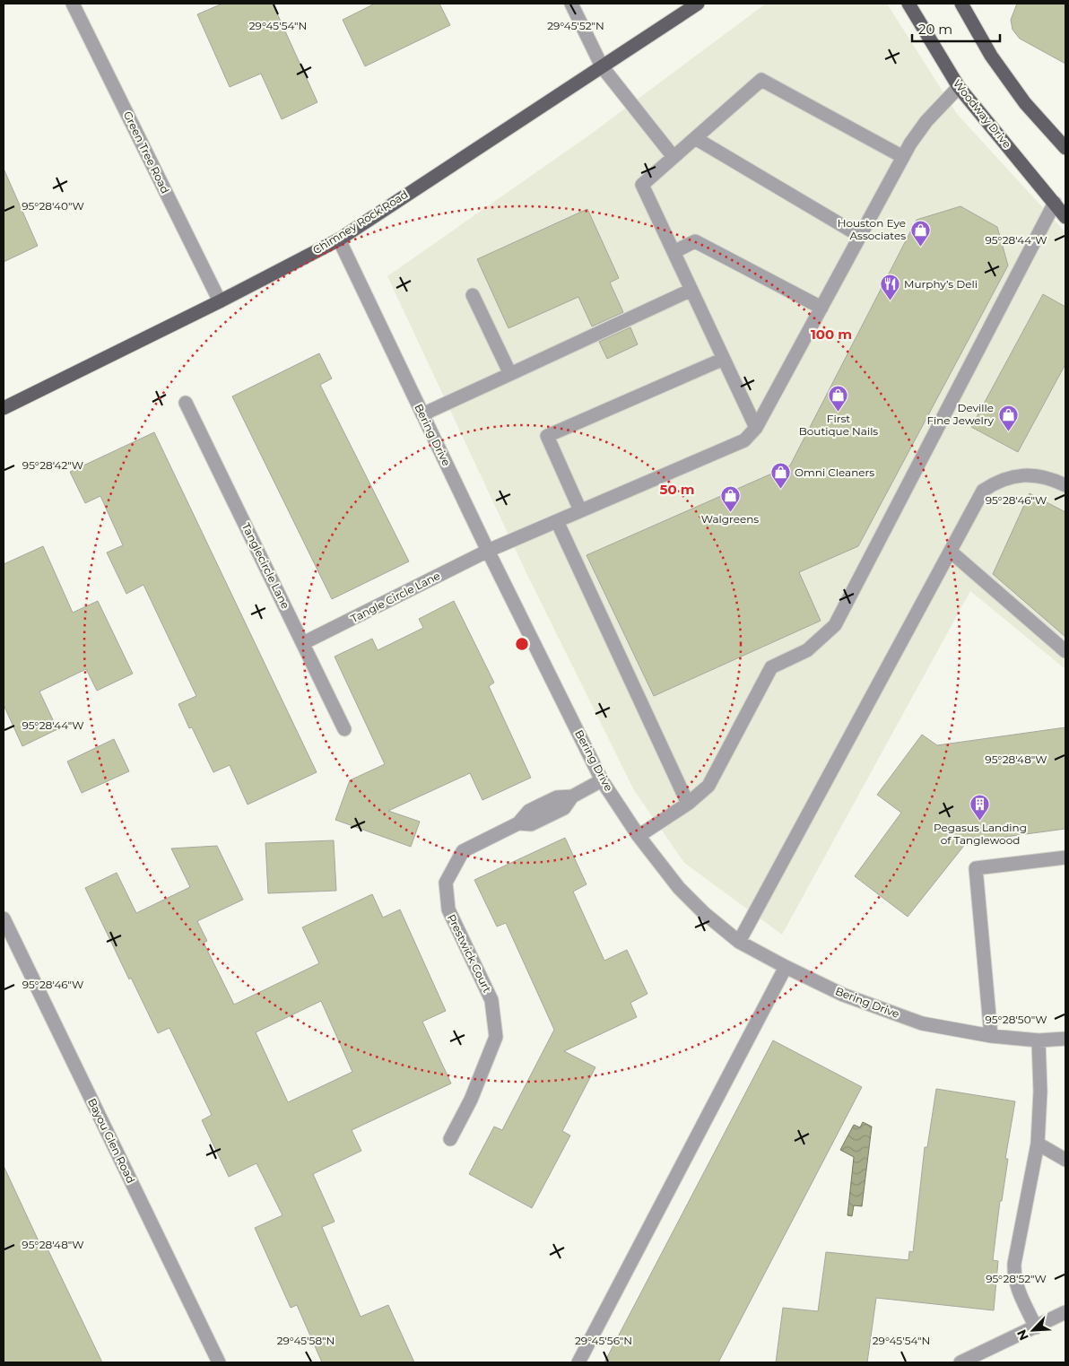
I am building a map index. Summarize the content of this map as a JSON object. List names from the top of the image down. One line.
{"streets":{"main road":["Woodway Drive","Chimney Rock Road"],"street":["Green Tree Road","Bering Drive","Tanglecircle Lane","Tangle Circle Lane","Prestwick Court","Bayou Glen Road"]},"crossings":[["Woodway Drive","Tangle Circle Lane"],["Green Tree Road","Chimney Rock Road"],["Chimney Rock Road","Bering Drive"],["Bering Drive","Tangle Circle Lane"],["Bering Drive","Prestwick Court"],["Tanglecircle Lane","Tangle Circle Lane"]],"places":{"shop":["Houston Eye Associates","First Boutique Nails","Deville Fine Jewelry","Omni Cleaners","Walgreens"],"restaurant":["Murphy’s Deli"],"building":["Pegasus Landing of Tanglewood"]},"scale_bar":"20 m","north":"bottom left","coordinates":["29°45'54\"N","29°45'52\"N","95°28'40\"W","95°28'44\"W","95°28'42\"W","95°28'46\"W","95°28'48\"W","95°28'50\"W","95°28'52\"W","29°45'58\"N","29°45'56\"N"],"rings":["100 m","50 m"]}
